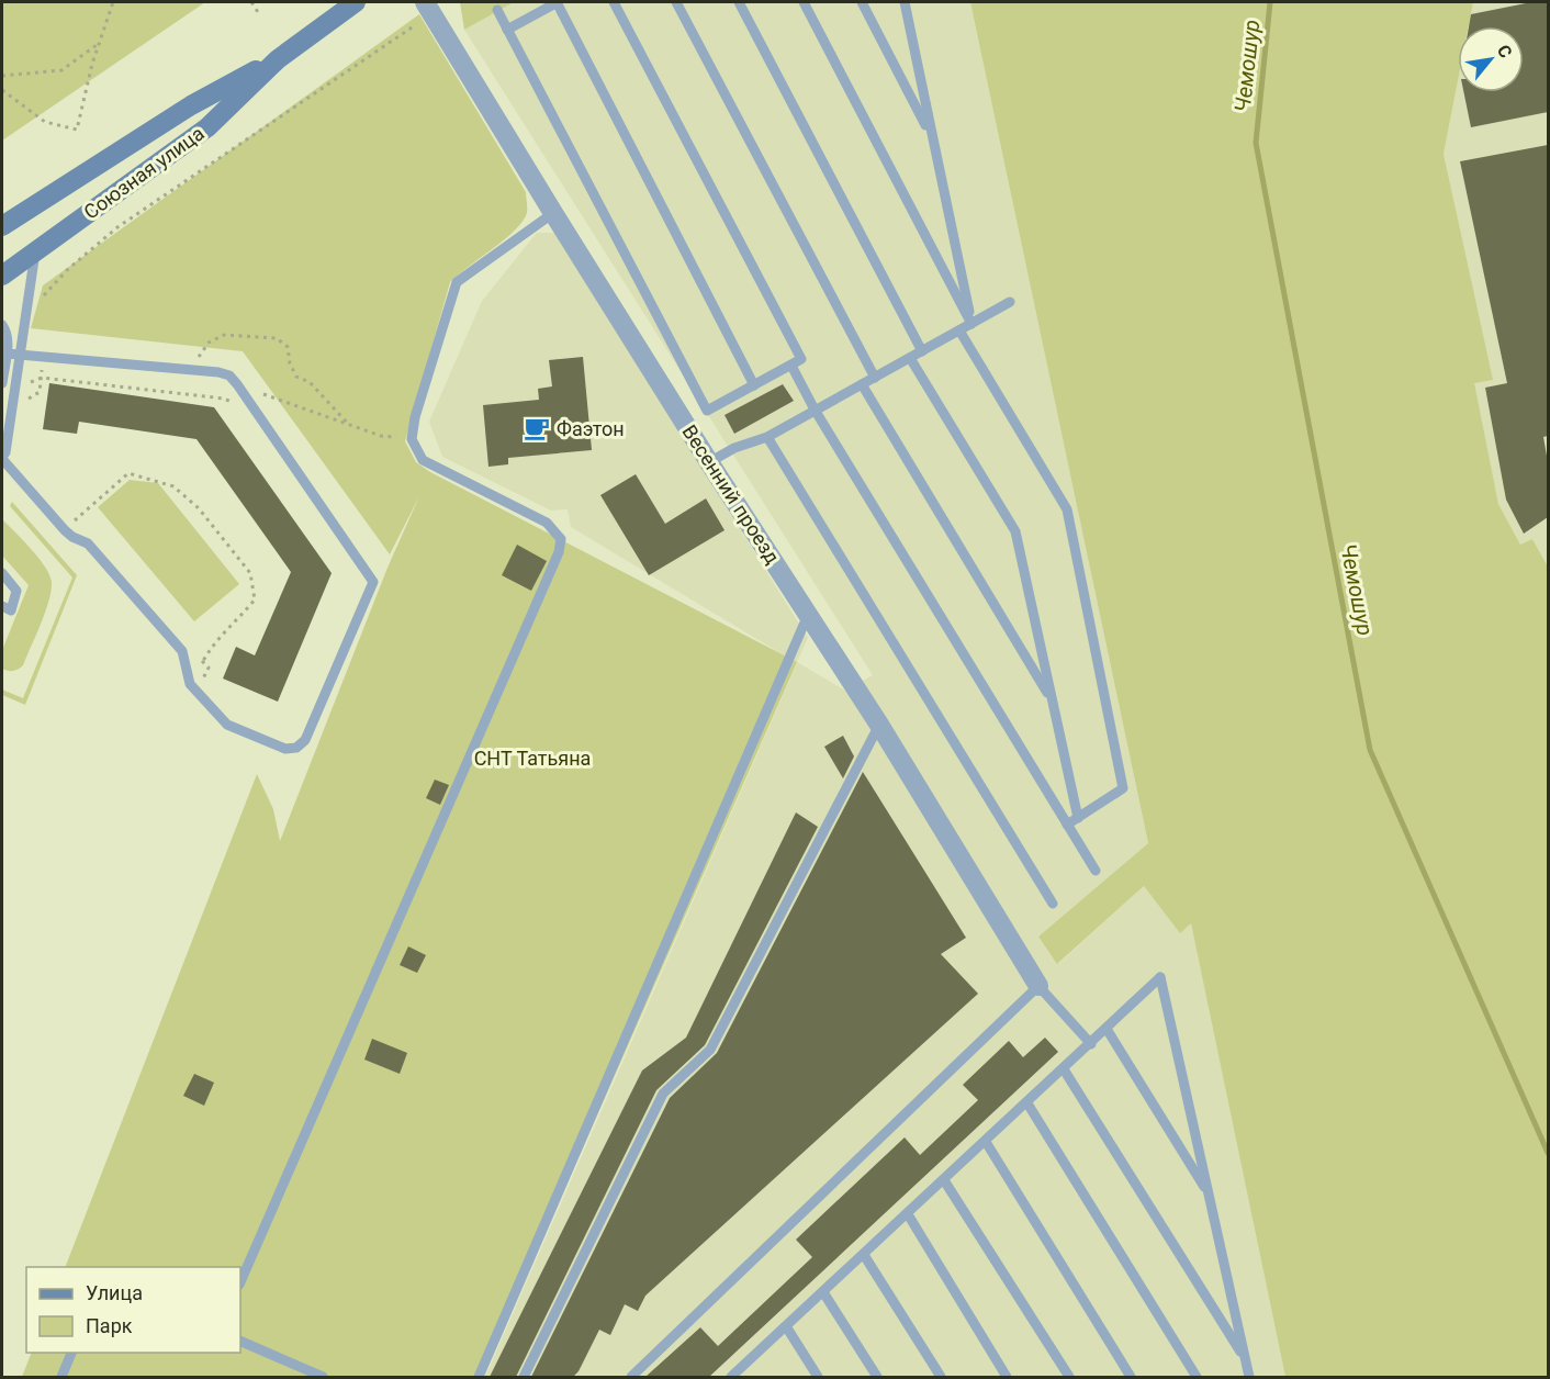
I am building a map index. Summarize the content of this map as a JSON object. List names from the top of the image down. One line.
{"streets":{"main road":["Союзная улица"],"street":["Весенний проезд"]},"water":["Чемошур"],"parks":["СНТ Татьяна"],"places":{"cafe":["Фаэтон"]},"legend":["Улица","Парк"],"north":"top right"}
